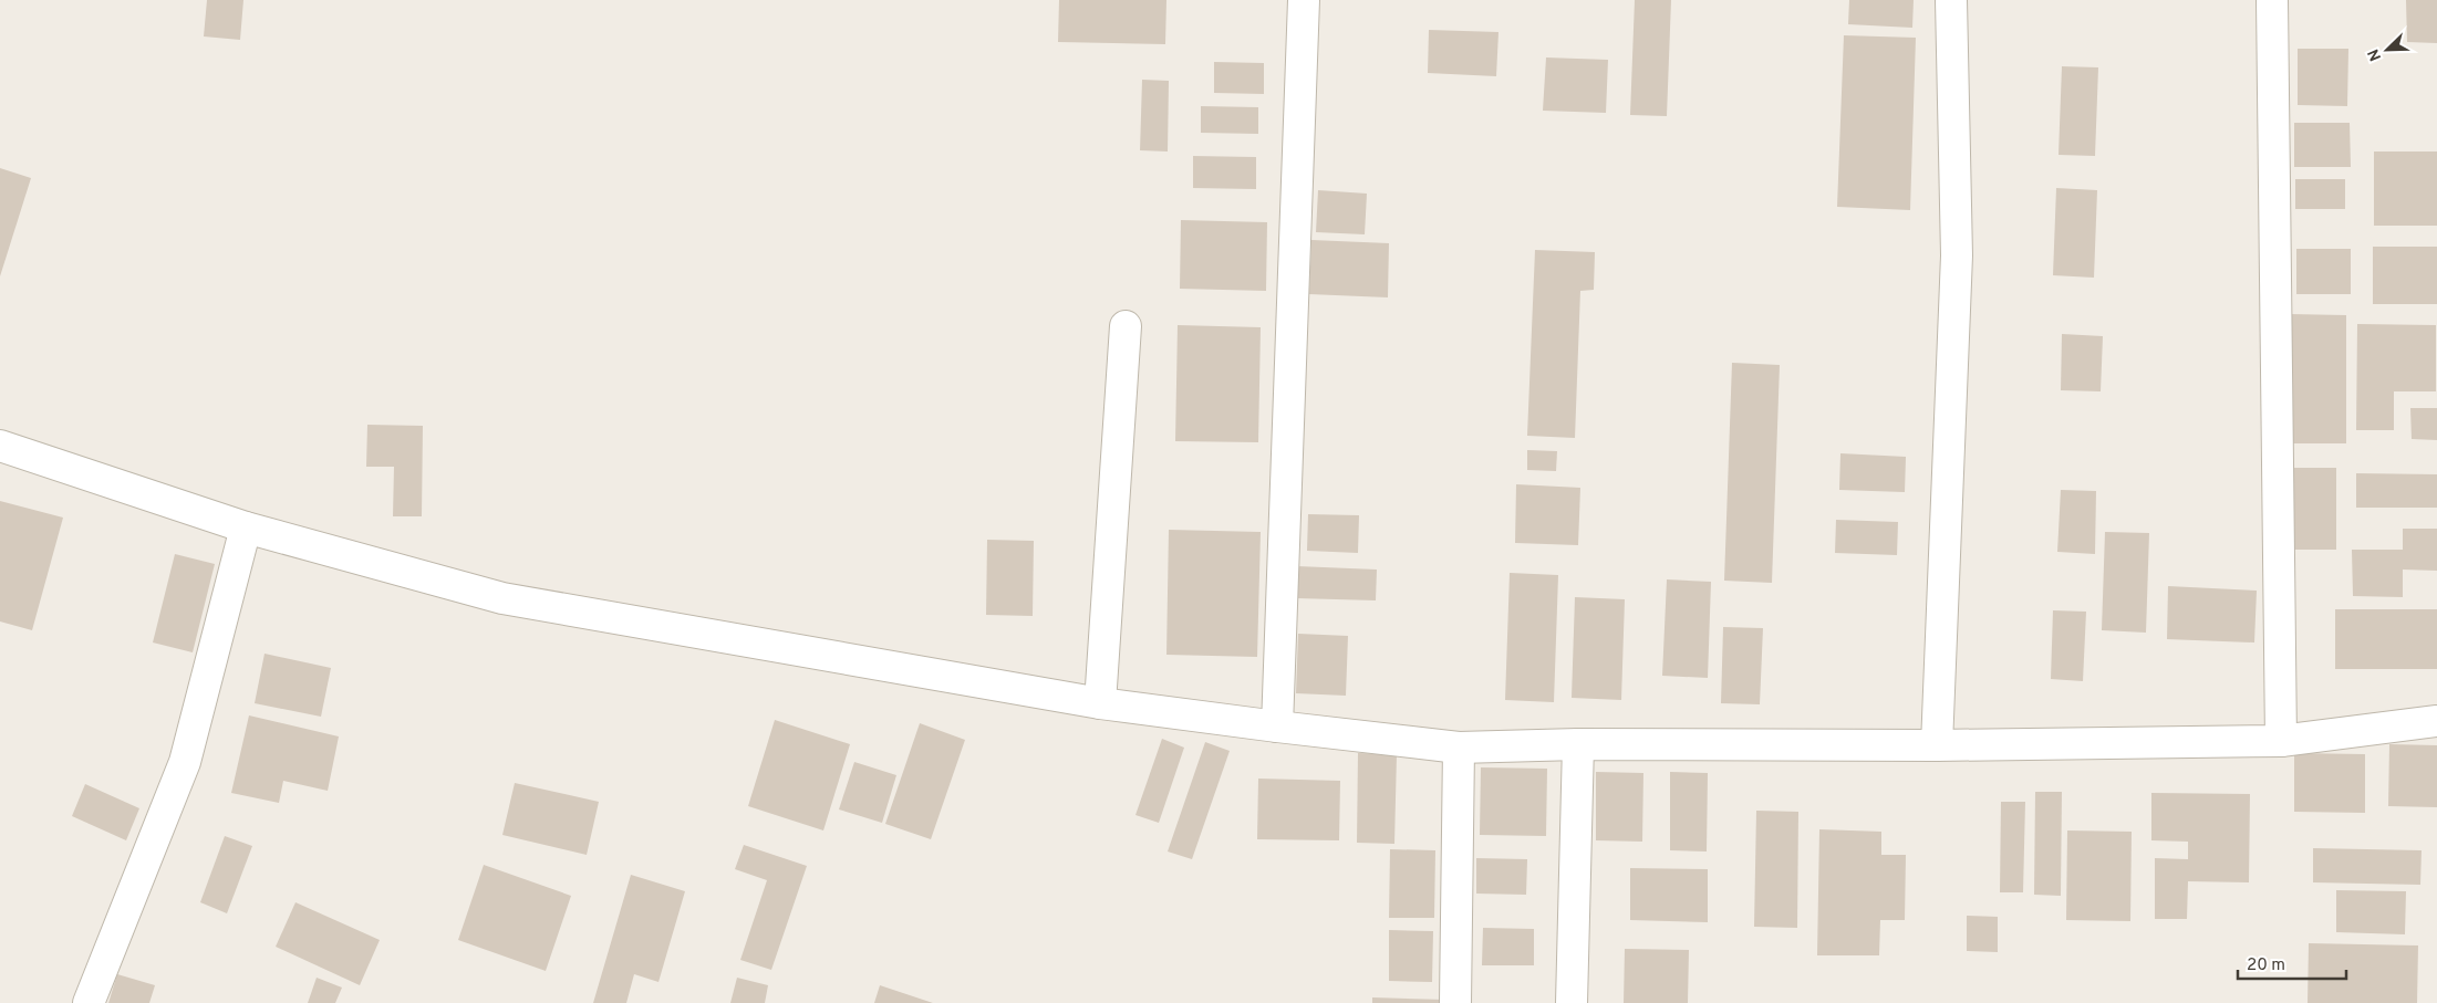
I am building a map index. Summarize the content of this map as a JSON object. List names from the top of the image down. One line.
{"scale_bar":"20 m","north":"bottom left"}
